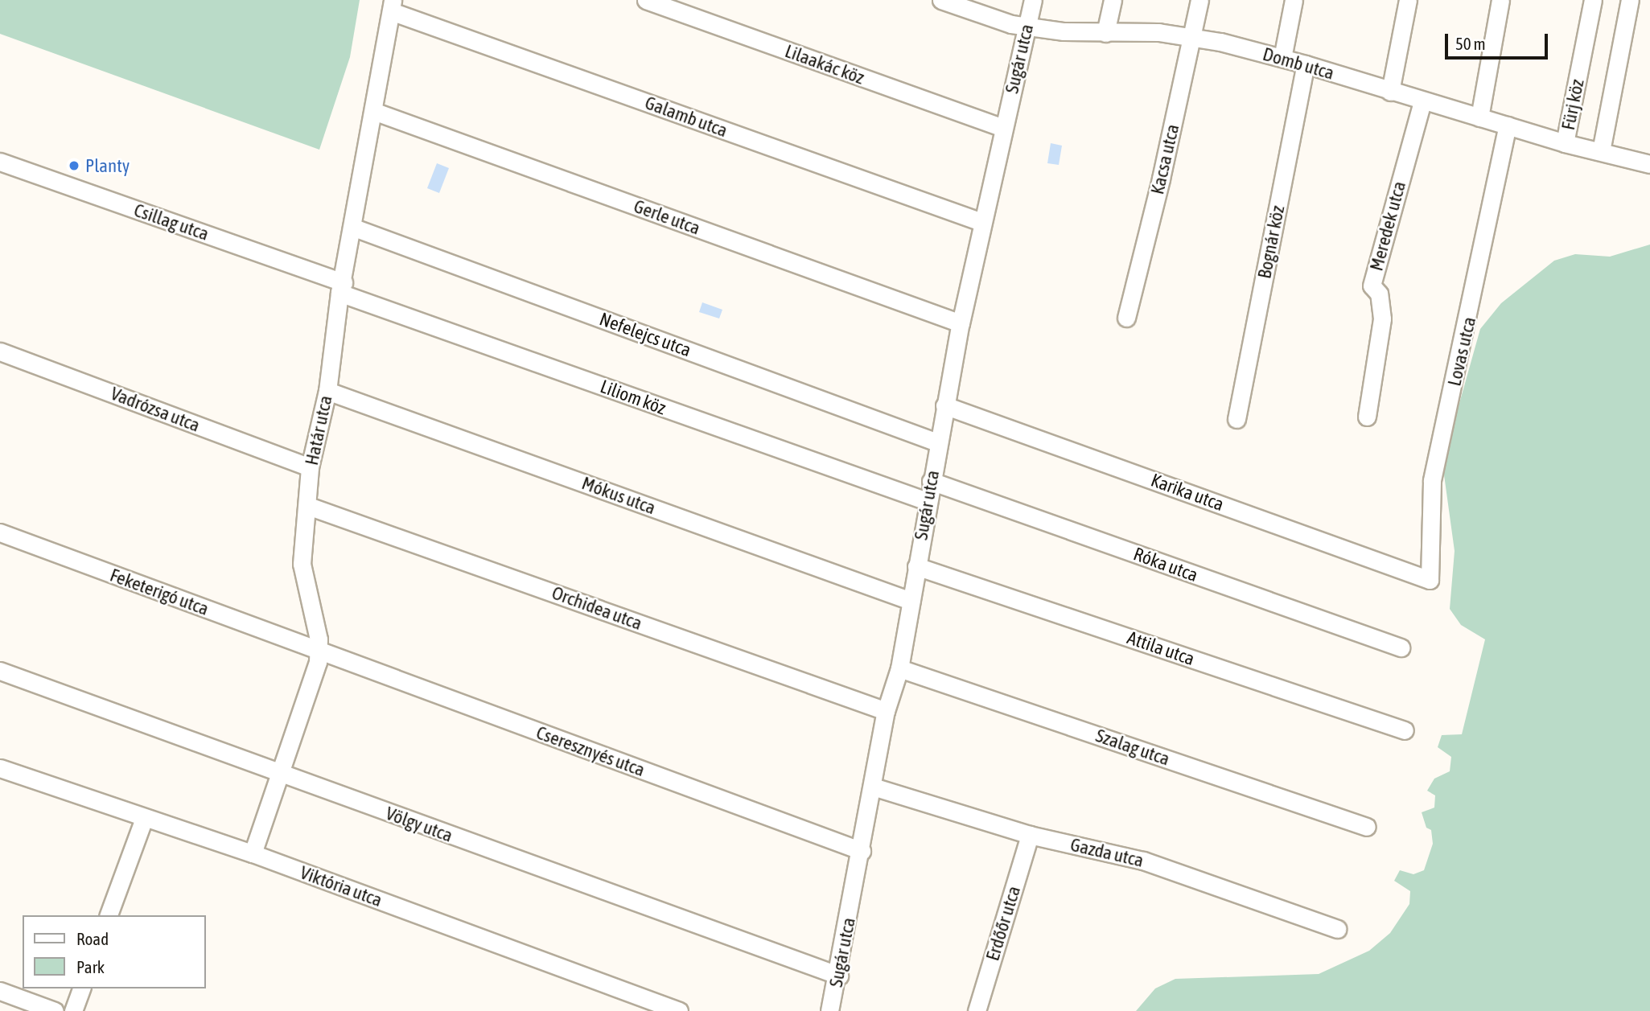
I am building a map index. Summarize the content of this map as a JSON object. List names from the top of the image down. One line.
{"streets":{"street":["Sugár utca","Domb utca","Lilaakác köz","Fürj köz","Galamb utca","Kacsa utca","Gerle utca","Csillag utca","Meredek utca","Bognár köz","Nefelejcs utca","Lovas utca","Liliom köz","Vadrózsa utca","Határ utca","Karika utca","Mókus utca","Róka utca","Feketerigó utca","Orchidea utca","Attila utca","Szalag utca","Cseresznyés utca","Völgy utca","Gazda utca","Viktória utca","Erdőőr utca"]},"crossings":[["Sugár utca","Domb utca"],["Sugár utca","Lilaakác köz"],["Sugár utca","Galamb utca"],["Sugár utca","Gerle utca"],["Sugár utca","Nefelejcs utca"],["Sugár utca","Liliom köz"],["Sugár utca","Karika utca"],["Sugár utca","Mókus utca"],["Sugár utca","Róka utca"],["Sugár utca","Orchidea utca"],["Sugár utca","Attila utca"],["Sugár utca","Szalag utca"],["Sugár utca","Cseresznyés utca"],["Sugár utca","Völgy utca"],["Sugár utca","Gazda utca"],["Domb utca","Fürj köz"],["Domb utca","Kacsa utca"],["Domb utca","Meredek utca"],["Domb utca","Bognár köz"],["Domb utca","Lovas utca"],["Galamb utca","Határ utca"],["Gerle utca","Határ utca"],["Csillag utca","Liliom köz"],["Csillag utca","Határ utca"],["Nefelejcs utca","Határ utca"],["Lovas utca","Karika utca"],["Liliom köz","Határ utca"],["Vadrózsa utca","Határ utca"],["Határ utca","Mókus utca"],["Határ utca","Feketerigó utca"],["Határ utca","Orchidea utca"],["Határ utca","Cseresznyés utca"],["Határ utca","Völgy utca"],["Határ utca","Viktória utca"],["Feketerigó utca","Cseresznyés utca"],["Gazda utca","Erdőőr utca"]],"places":["Planty"],"legend":["Road","Park"],"scale_bar":"50 m"}
